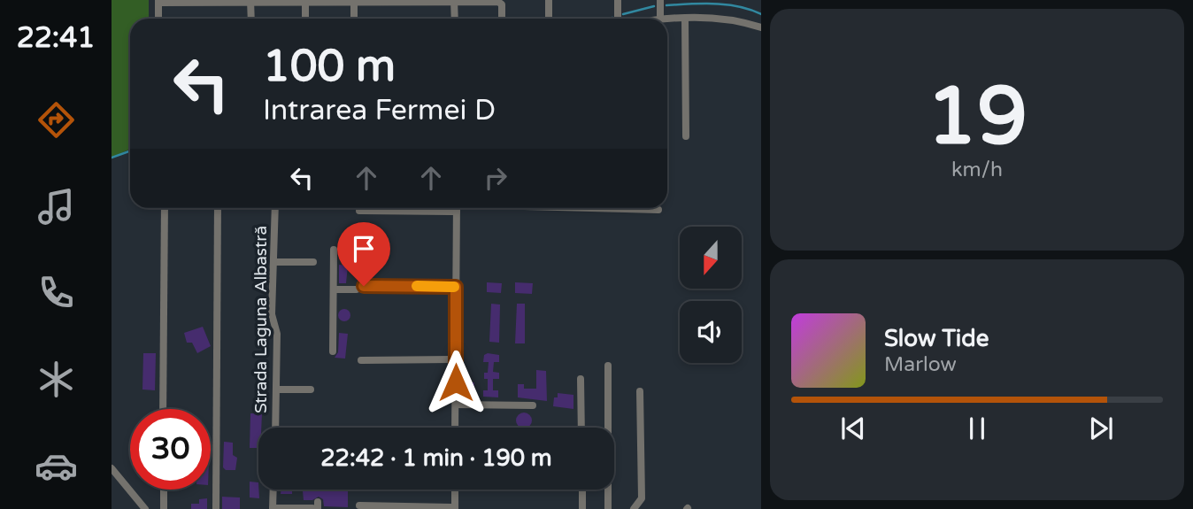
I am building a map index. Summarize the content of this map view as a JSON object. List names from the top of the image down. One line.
{"streets":{"street":["Strada Laguna Albastră"]},"north":"bottom","page":{"tabs":"22:41","tile":["19","km/h"],"turn":["100 m","Intrarea Fermei D"],"song":["Slow Tide","Marlow"],"limit":"30","trip":"22:42 · 1 min · 190 m"}}
